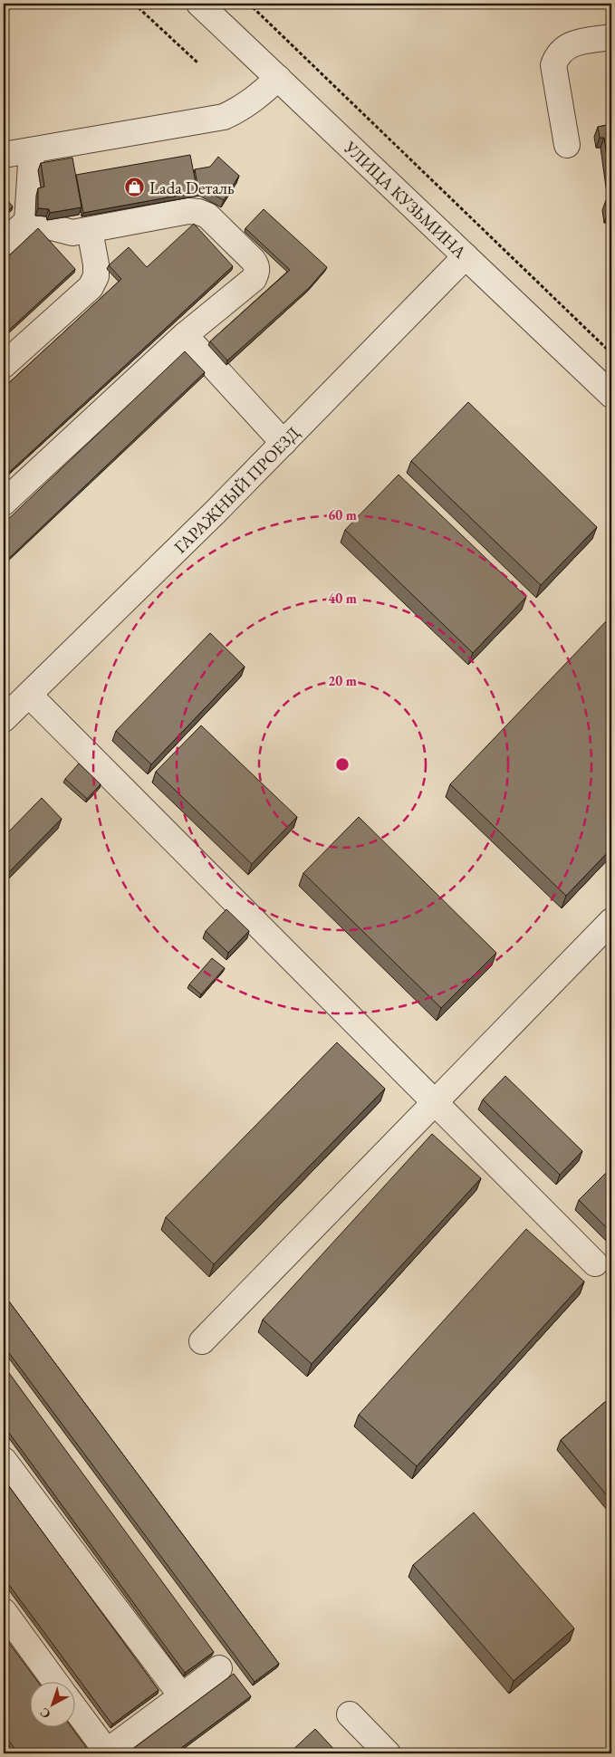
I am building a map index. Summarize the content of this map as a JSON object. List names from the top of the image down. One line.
{"streets":{"street":["УЛИЦА КУЗЬМИНА","ГАРАЖНЫЙ ПРОЕЗД"]},"crossings":[["УЛИЦА КУЗЬМИНА","ГАРАЖНЫЙ ПРОЕЗД"]],"places":{"shop":["Lada Dеталь"]},"north":"bottom left","rings":["60 m","40 m","20 m"]}
